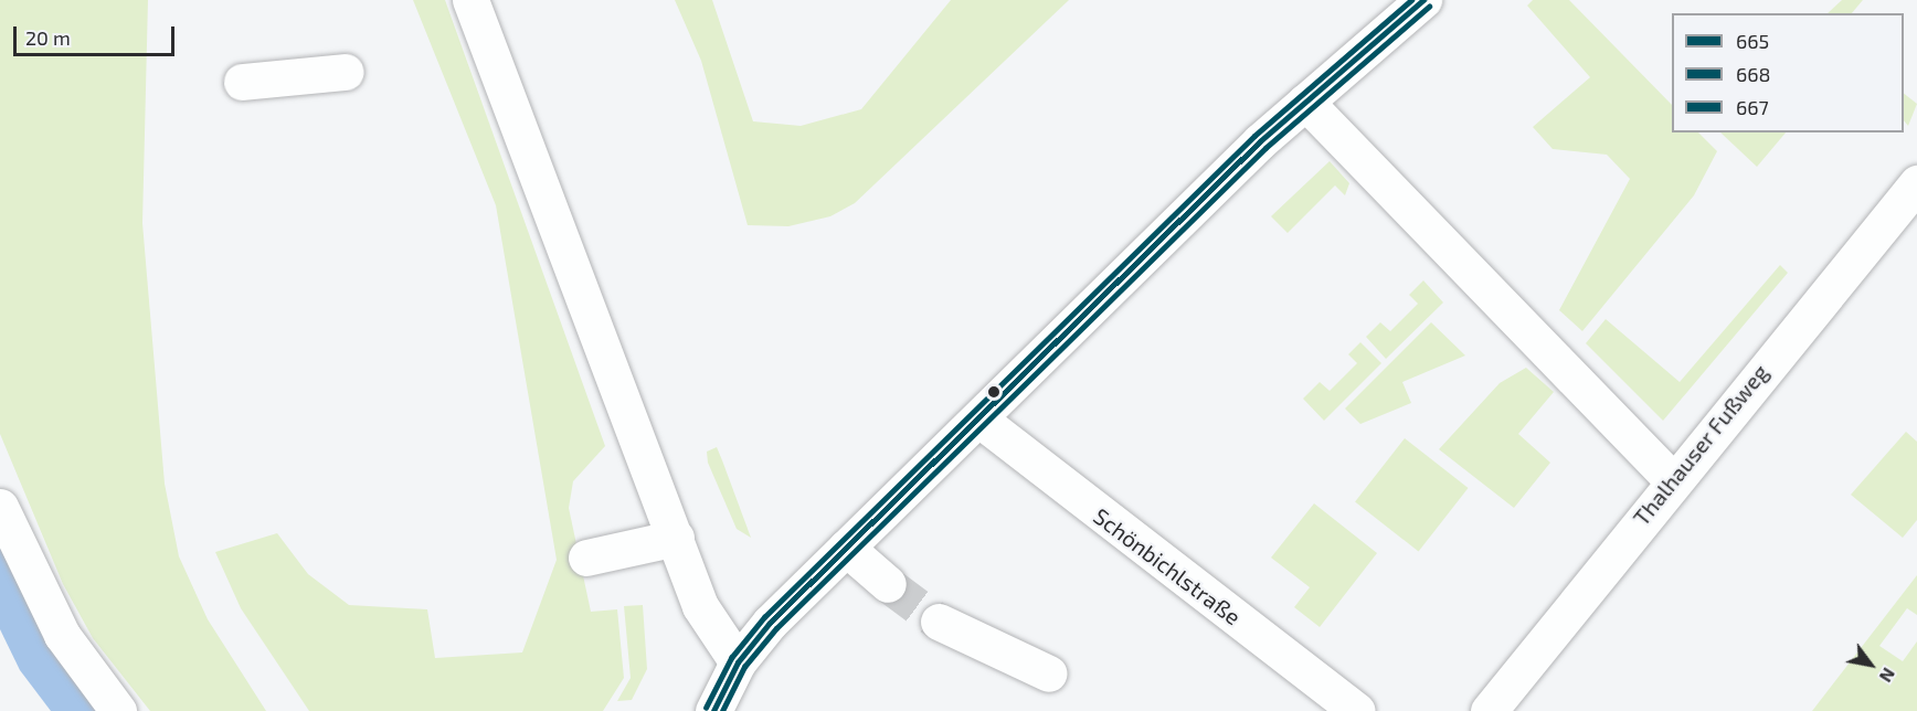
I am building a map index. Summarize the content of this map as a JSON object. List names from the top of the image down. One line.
{"streets":{"street":["Thalhauser Fußweg","Schönbichlstraße"]},"lines":["transit line 665","transit line 667","transit line 668"],"legend":["665","668","667"],"scale_bar":"20 m","north":"bottom right"}
